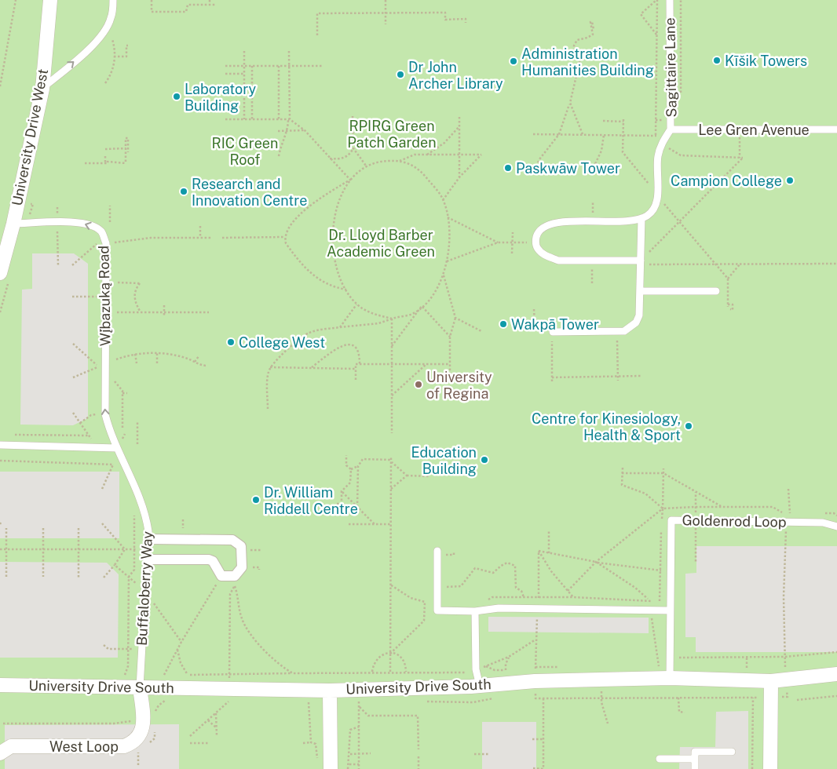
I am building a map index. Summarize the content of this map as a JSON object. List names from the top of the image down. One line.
{"streets":{"street":["University Drive West","University Drive South","West Loop"],"lane":["Sagittaire Lane","Lee Gren Avenue","Wį́bazuką Road","Goldenrod Loop","Buffaloberry Way"]},"crossings":[["Sagittaire Lane","Lee Gren Avenue"],["University Drive West","Wį́bazuką Road"],["Wį́bazuką Road","Buffaloberry Way"],["Goldenrod Loop","University Drive South"],["Buffaloberry Way","University Drive South"],["Buffaloberry Way","West Loop"],["University Drive South","West Loop"]],"one_way":["Wį́bazuką Road"],"parks":["RPIRG Green Patch Garden","RIC Green Roof","Dr. Lloyd Barber Academic Green"],"places":["Kīšik Towers","Administration Humanities Building","Dr John Archer Library","Laboratory Building","Paskwāw Tower","Campion College","Research and Innovation Centre","Wakpā Tower","College West","University of Regina","Centre for Kinesiology, Health & Sport","Education Building","Dr. William Riddell Centre"]}
